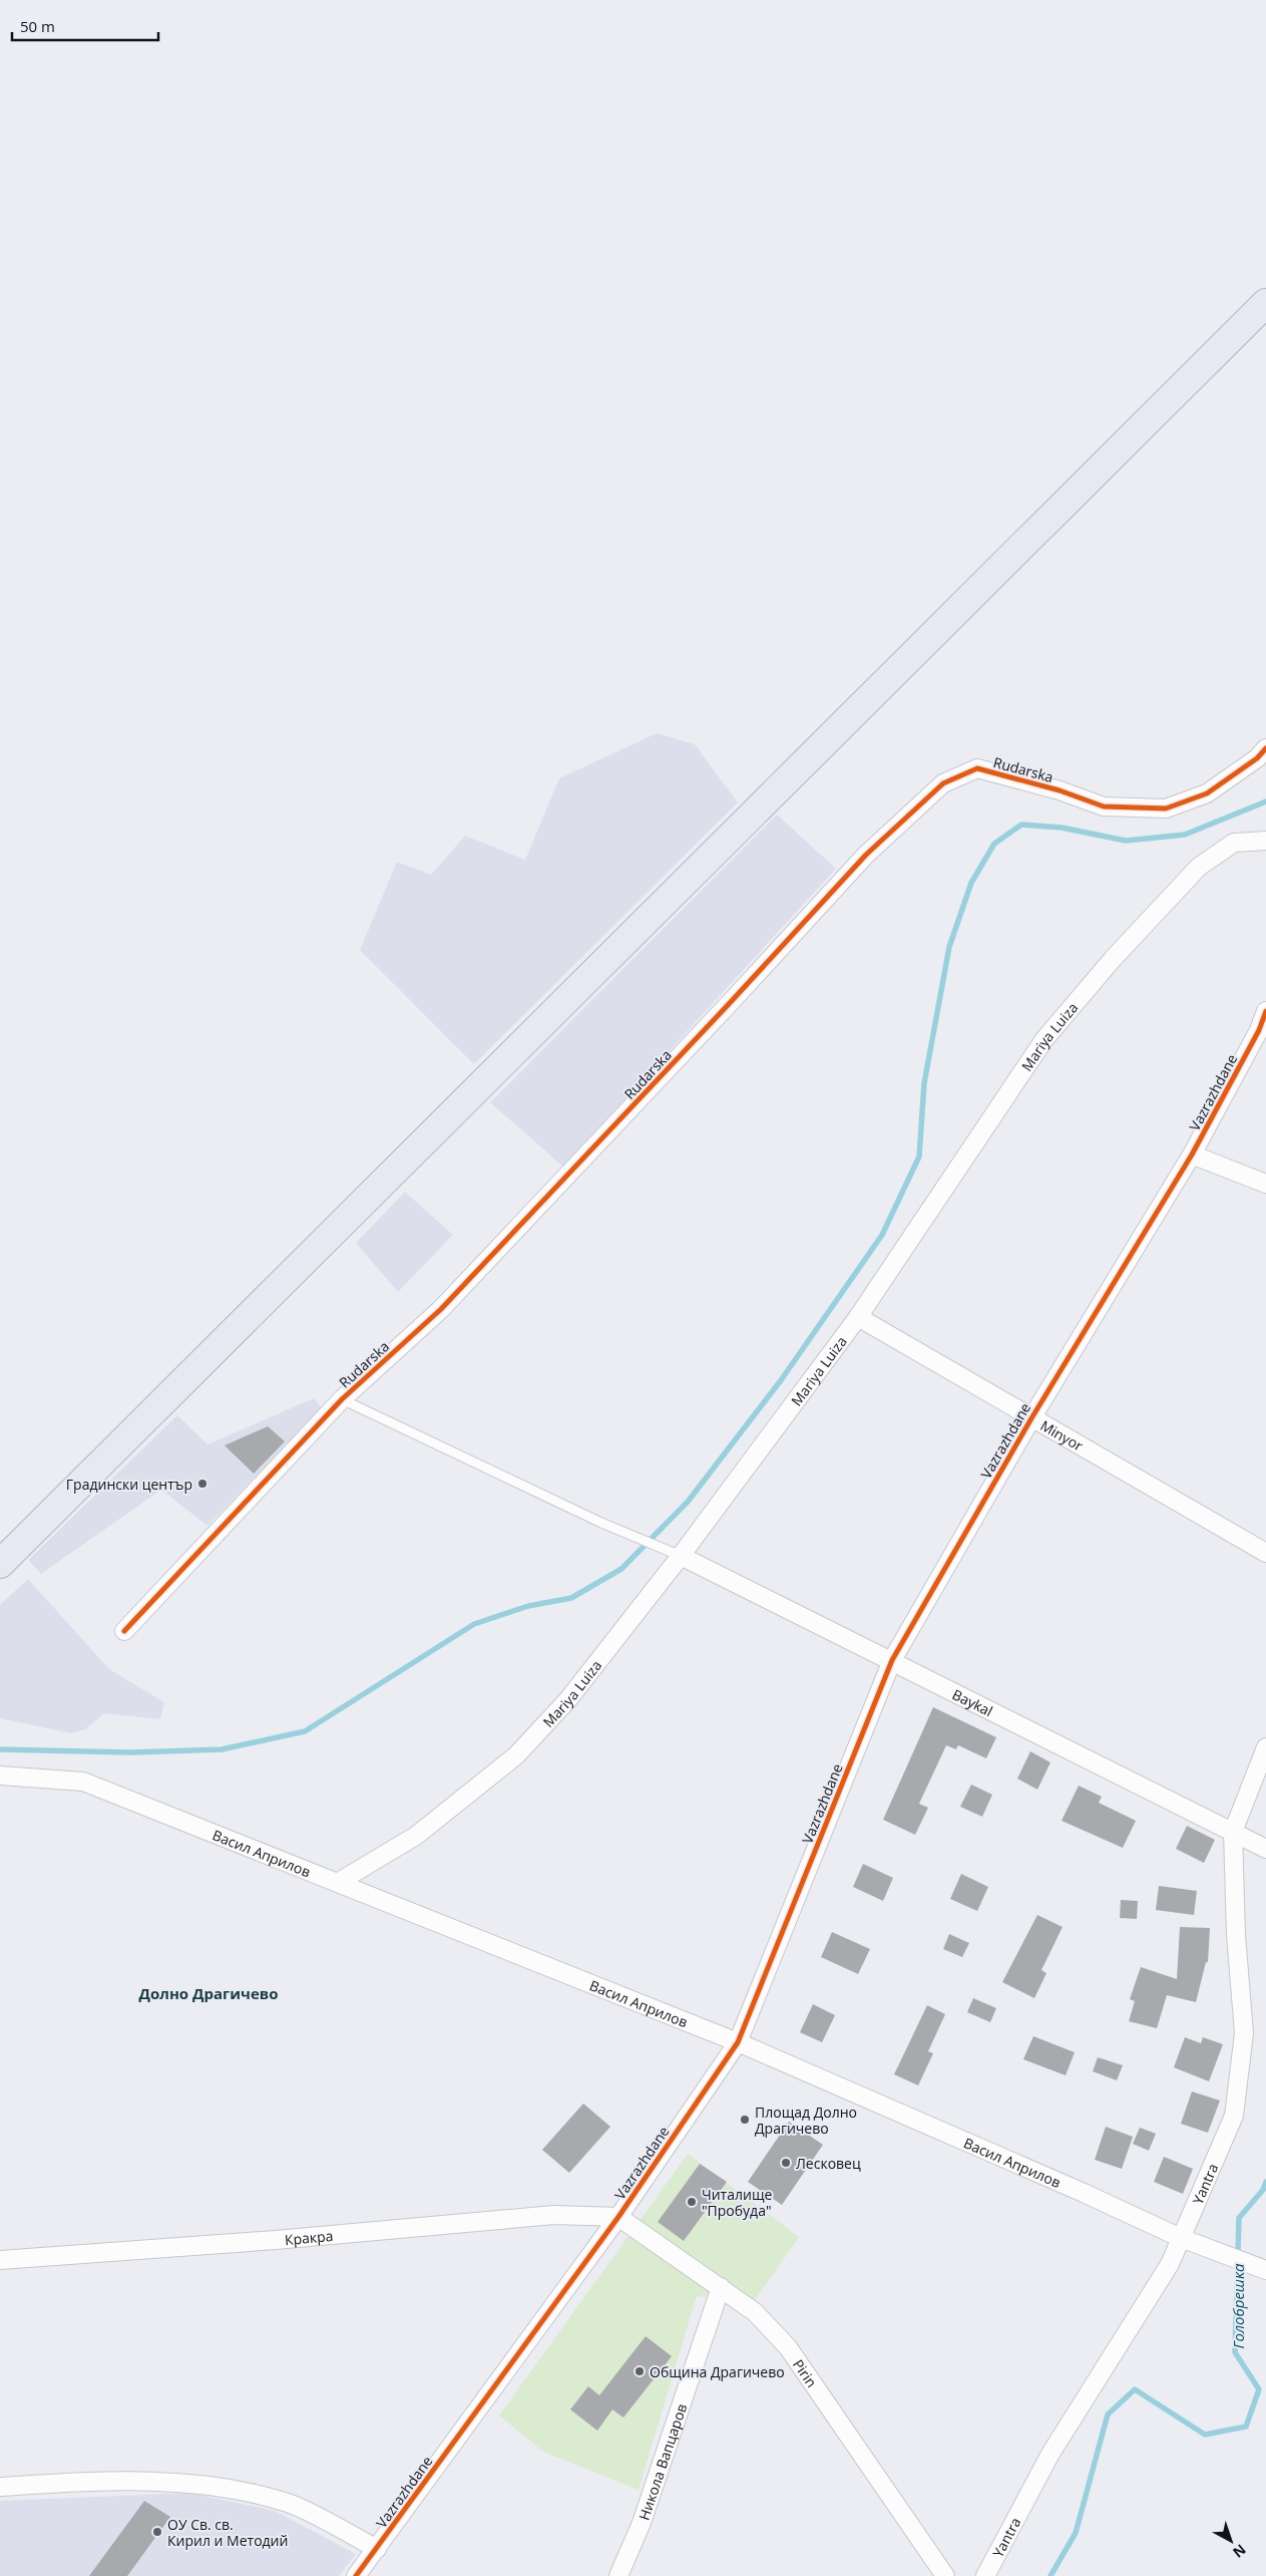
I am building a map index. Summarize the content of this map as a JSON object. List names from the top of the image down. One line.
{"streets":{"street":["Rudarska","Mariya Luiza","Vazrazhdane","Minyor","Baykal","Васил Априлов","Yantra","Кракра","Pirin","Никола Вапцаров"]},"crossings":[["Mariya Luiza","Minyor"],["Mariya Luiza","Baykal"],["Mariya Luiza","Васил Априлов"],["Vazrazhdane","Minyor"],["Vazrazhdane","Baykal"],["Vazrazhdane","Васил Априлов"],["Vazrazhdane","Кракра"],["Vazrazhdane","Pirin"],["Baykal","Yantra"],["Васил Априлов","Yantra"],["Кракра","Pirin"],["Pirin","Никола Вапцаров"]],"districts":["Долно Драгичево"],"water":["Голобрешка"],"places":["Градински център","Площад Долно Драгичево","Лесковец","Читалище \"Пробуда\"","Община Драгичево","ОУ Св. св. Кирил и Методий"],"scale_bar":"50 m","north":"bottom right"}
